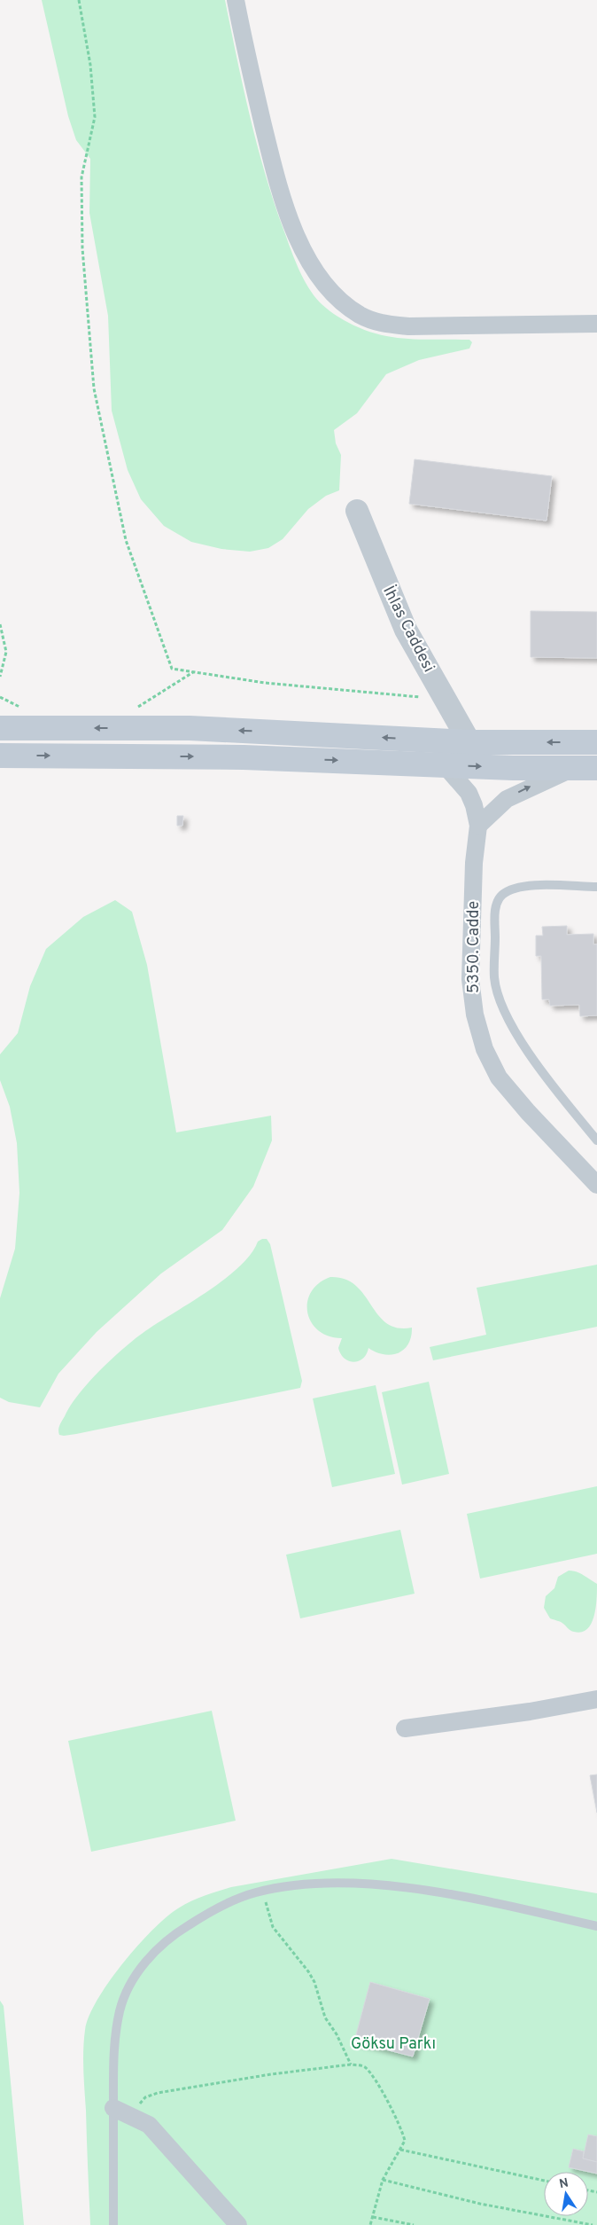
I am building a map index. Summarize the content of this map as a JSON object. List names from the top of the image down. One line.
{"streets":{"street":["İhlas Caddesi","5350. Cadde"]},"parks":["Göksu Parkı"],"north":"top"}
